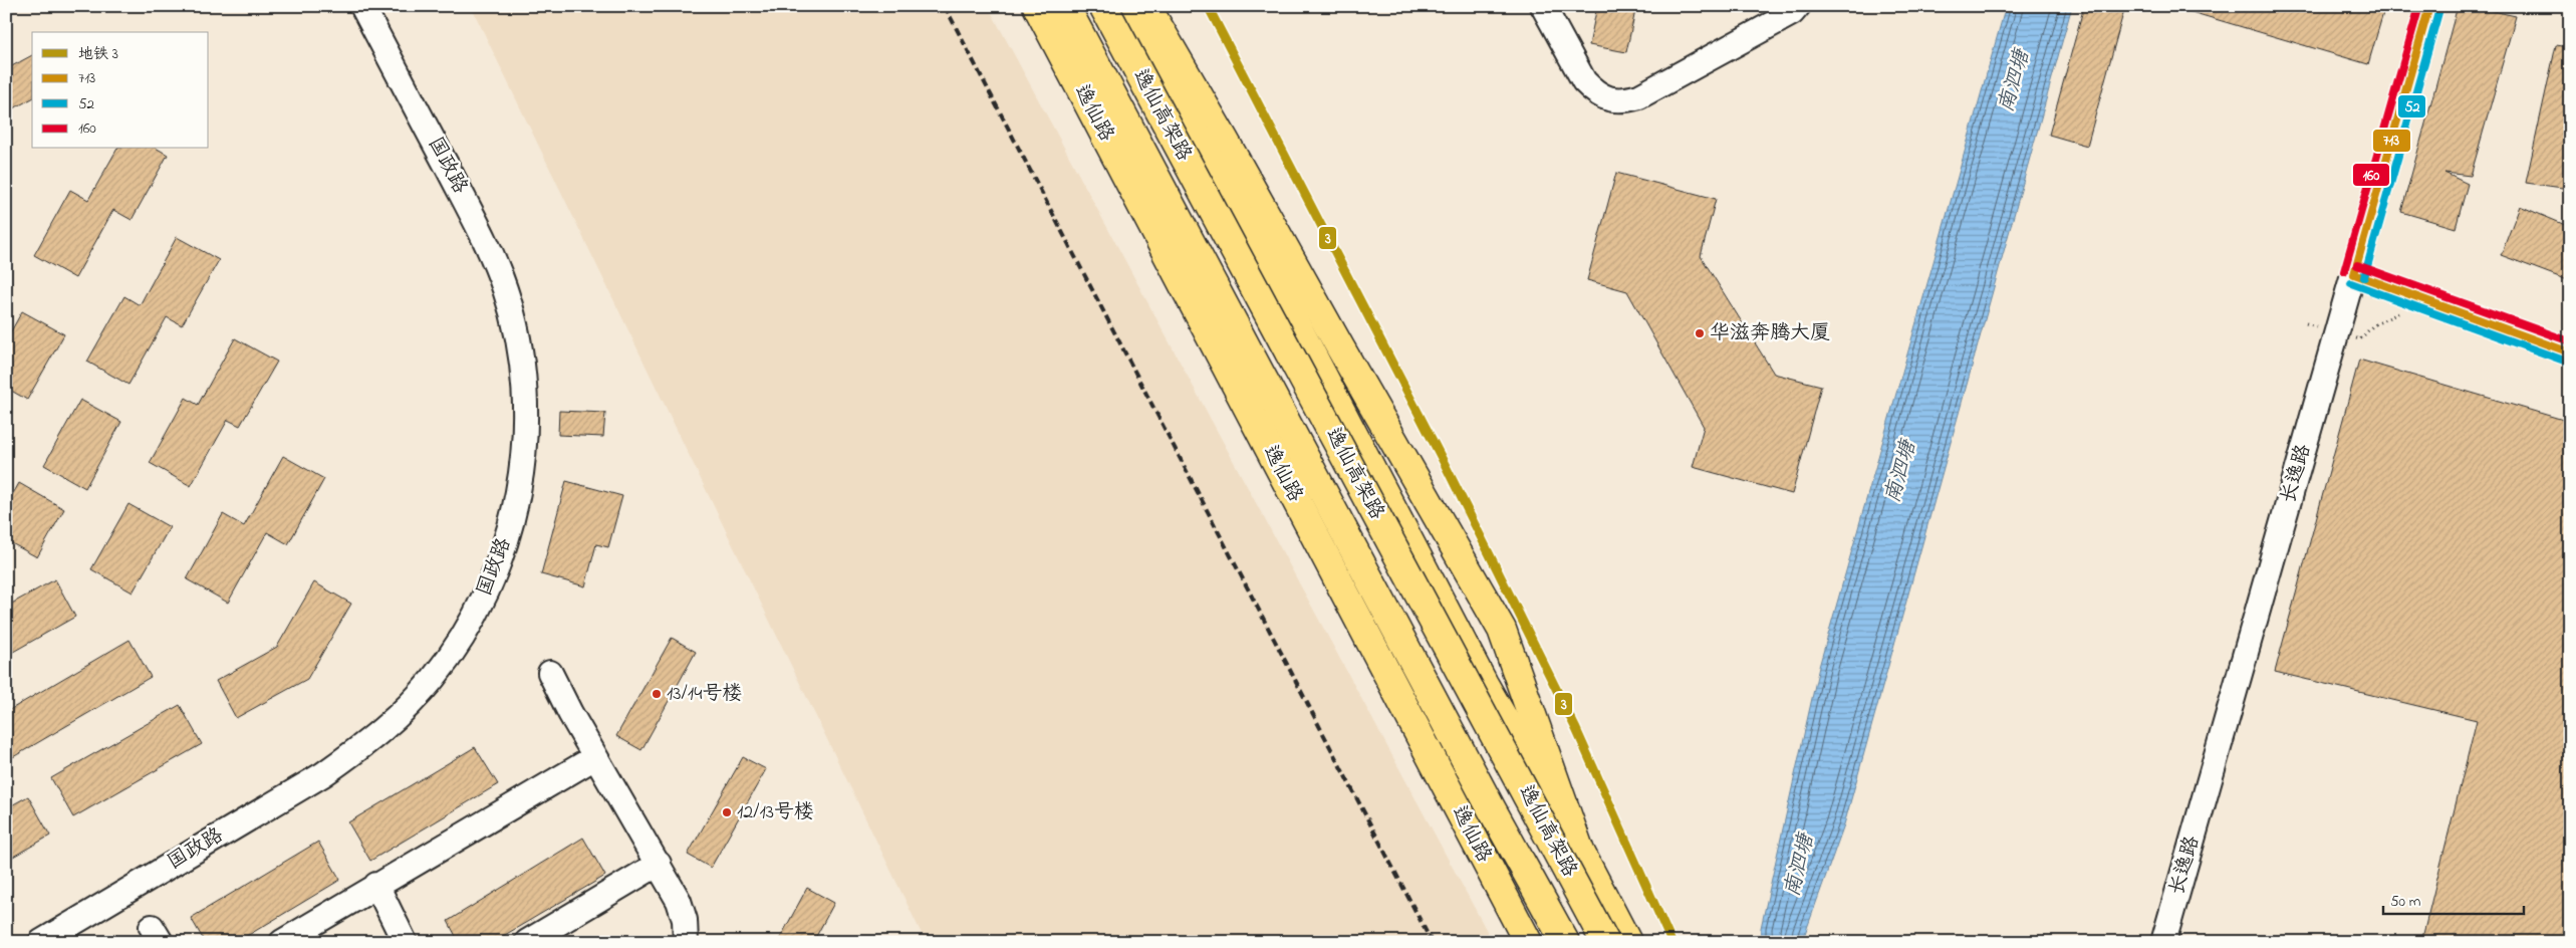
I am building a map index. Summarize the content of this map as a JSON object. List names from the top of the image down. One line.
{"streets":{"main road":["逸仙路","逸仙高架路"],"street":["国政路","长逸路"]},"water":["南泗塘"],"places":["华滋奔腾大厦","13/14号楼","12/13号楼"],"lines":["metro line 3","transit line 713","transit line 160","transit line 52"],"legend":["地铁 3","713","52","160"],"scale_bar":"50 m"}
